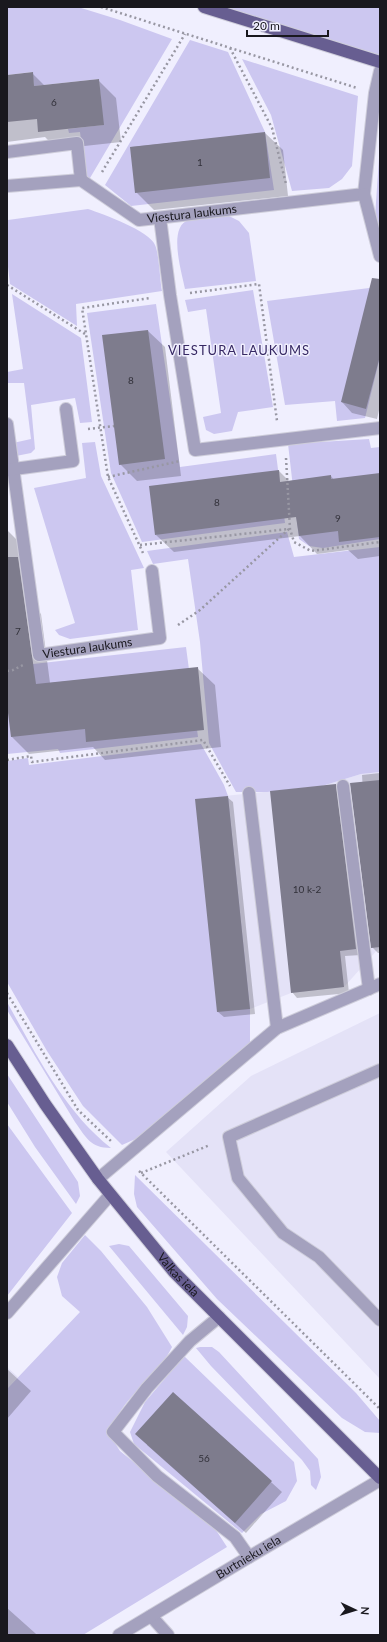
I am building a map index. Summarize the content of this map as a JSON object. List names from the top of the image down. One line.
{"streets":{"main road":["Valkas iela"],"street":["Viestura laukums","Burtnieku iela"]},"crossings":[["Valkas iela","Burtnieku iela"]],"districts":["VIESTURA LAUKUMS"],"house_numbers":["6","1","8","8","9","7","10 k-2","56"],"scale_bar":"20 m","north":"right"}
